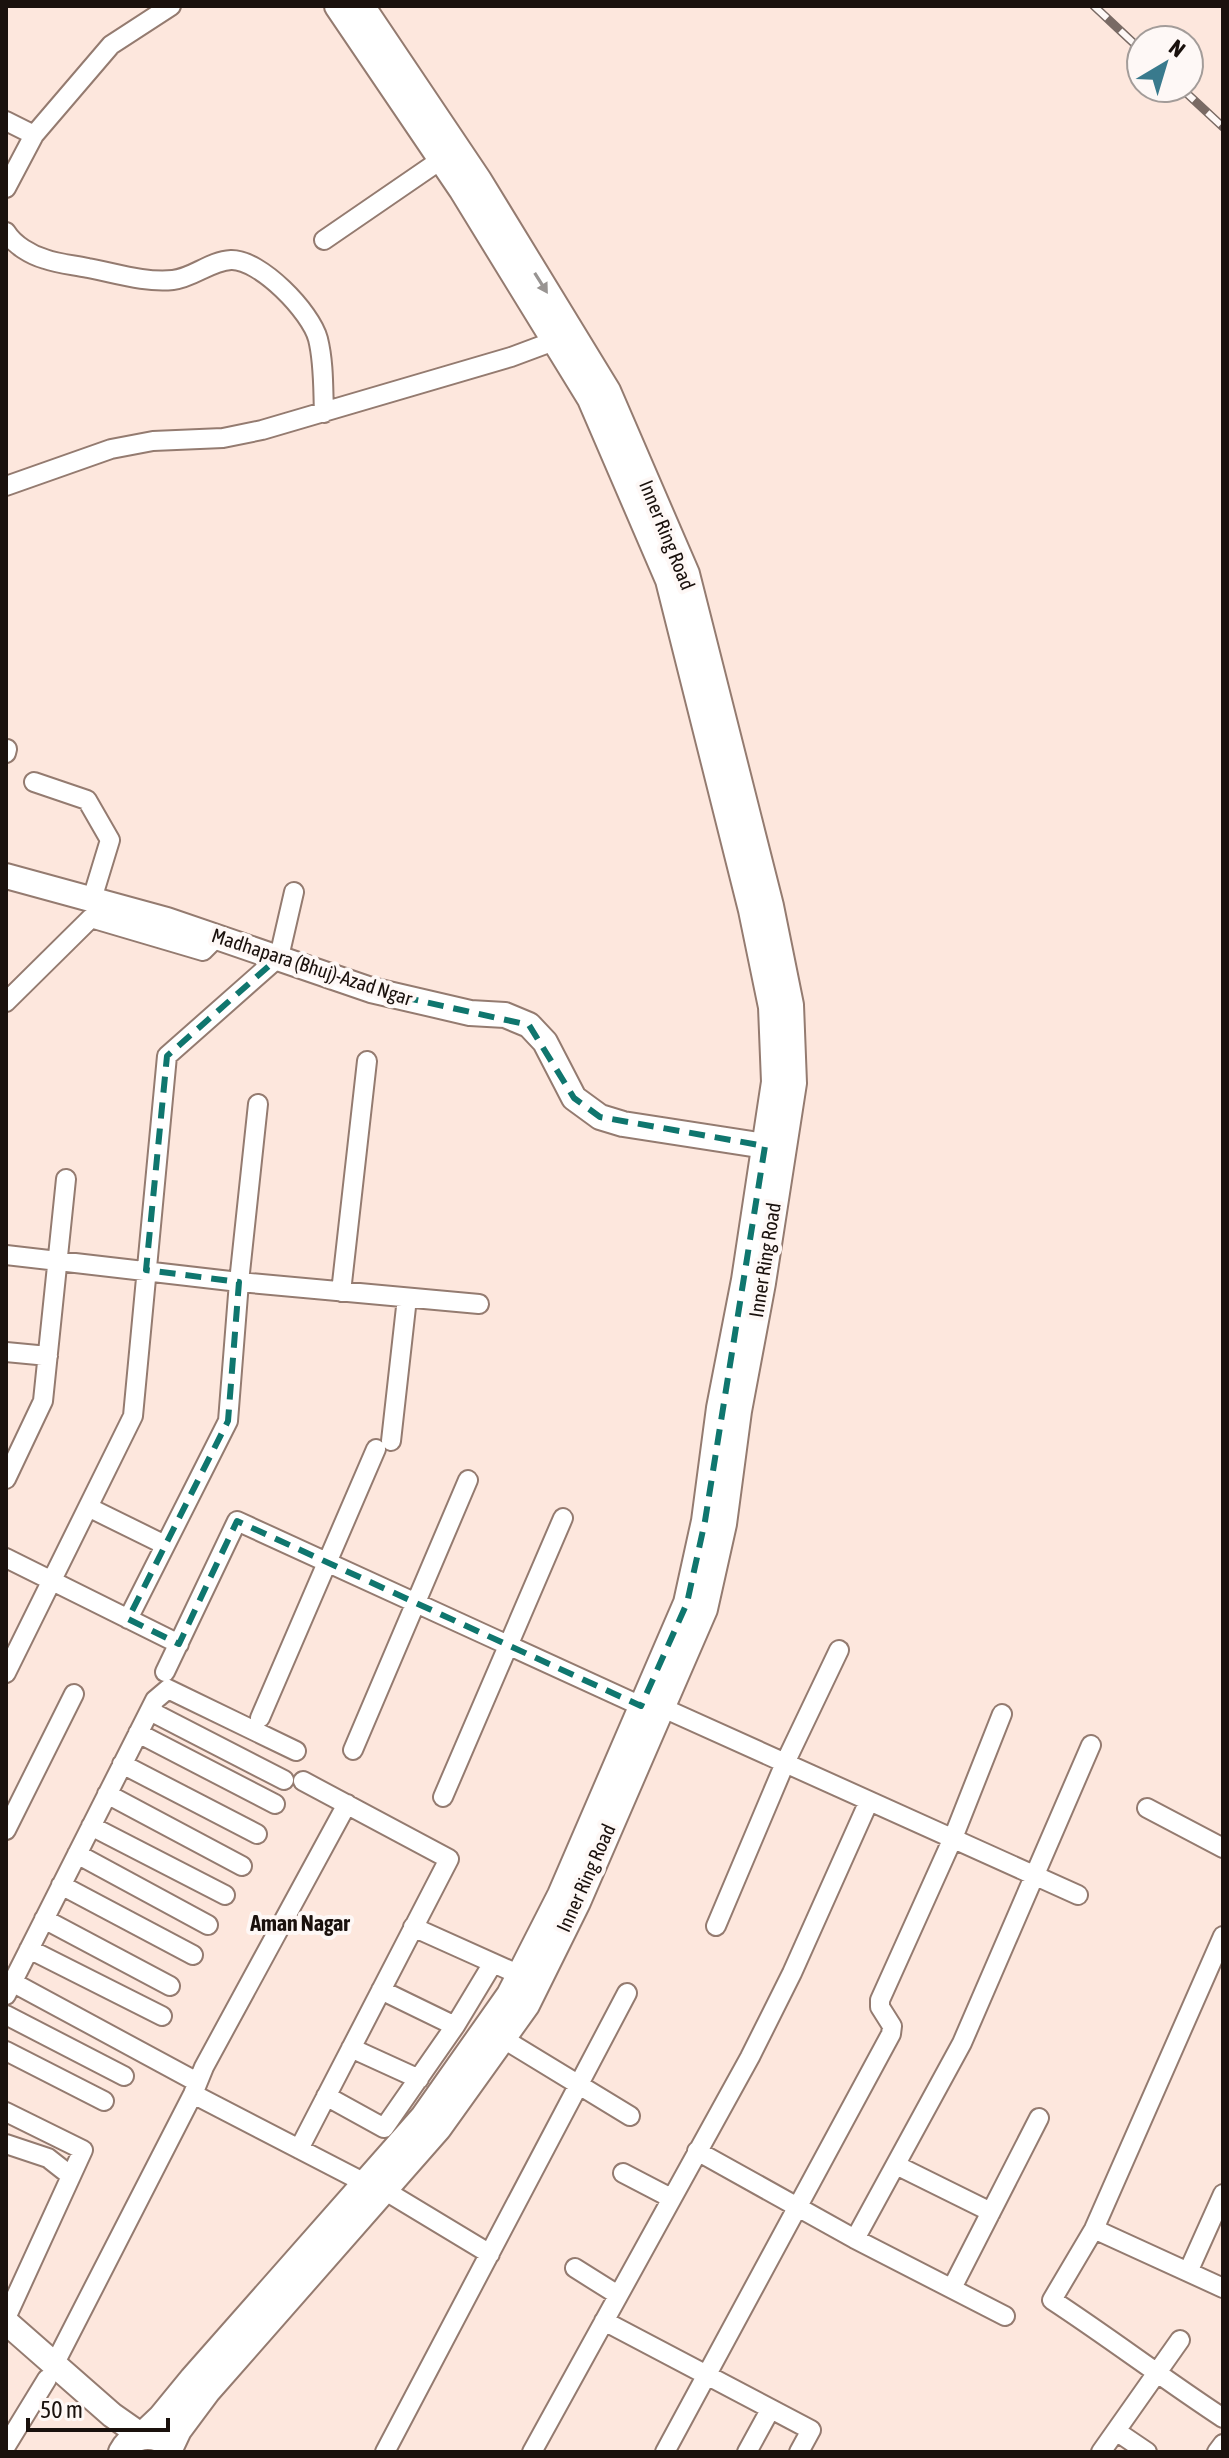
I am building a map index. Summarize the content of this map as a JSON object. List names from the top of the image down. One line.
{"streets":{"main road":["Inner Ring Road"],"street":["Madhapara (Bhuj)-Azad Ngar"]},"crossings":[["Inner Ring Road","Madhapara (Bhuj)-Azad Ngar"]],"districts":["Aman Nagar"],"scale_bar":"50 m","north":"top right"}
